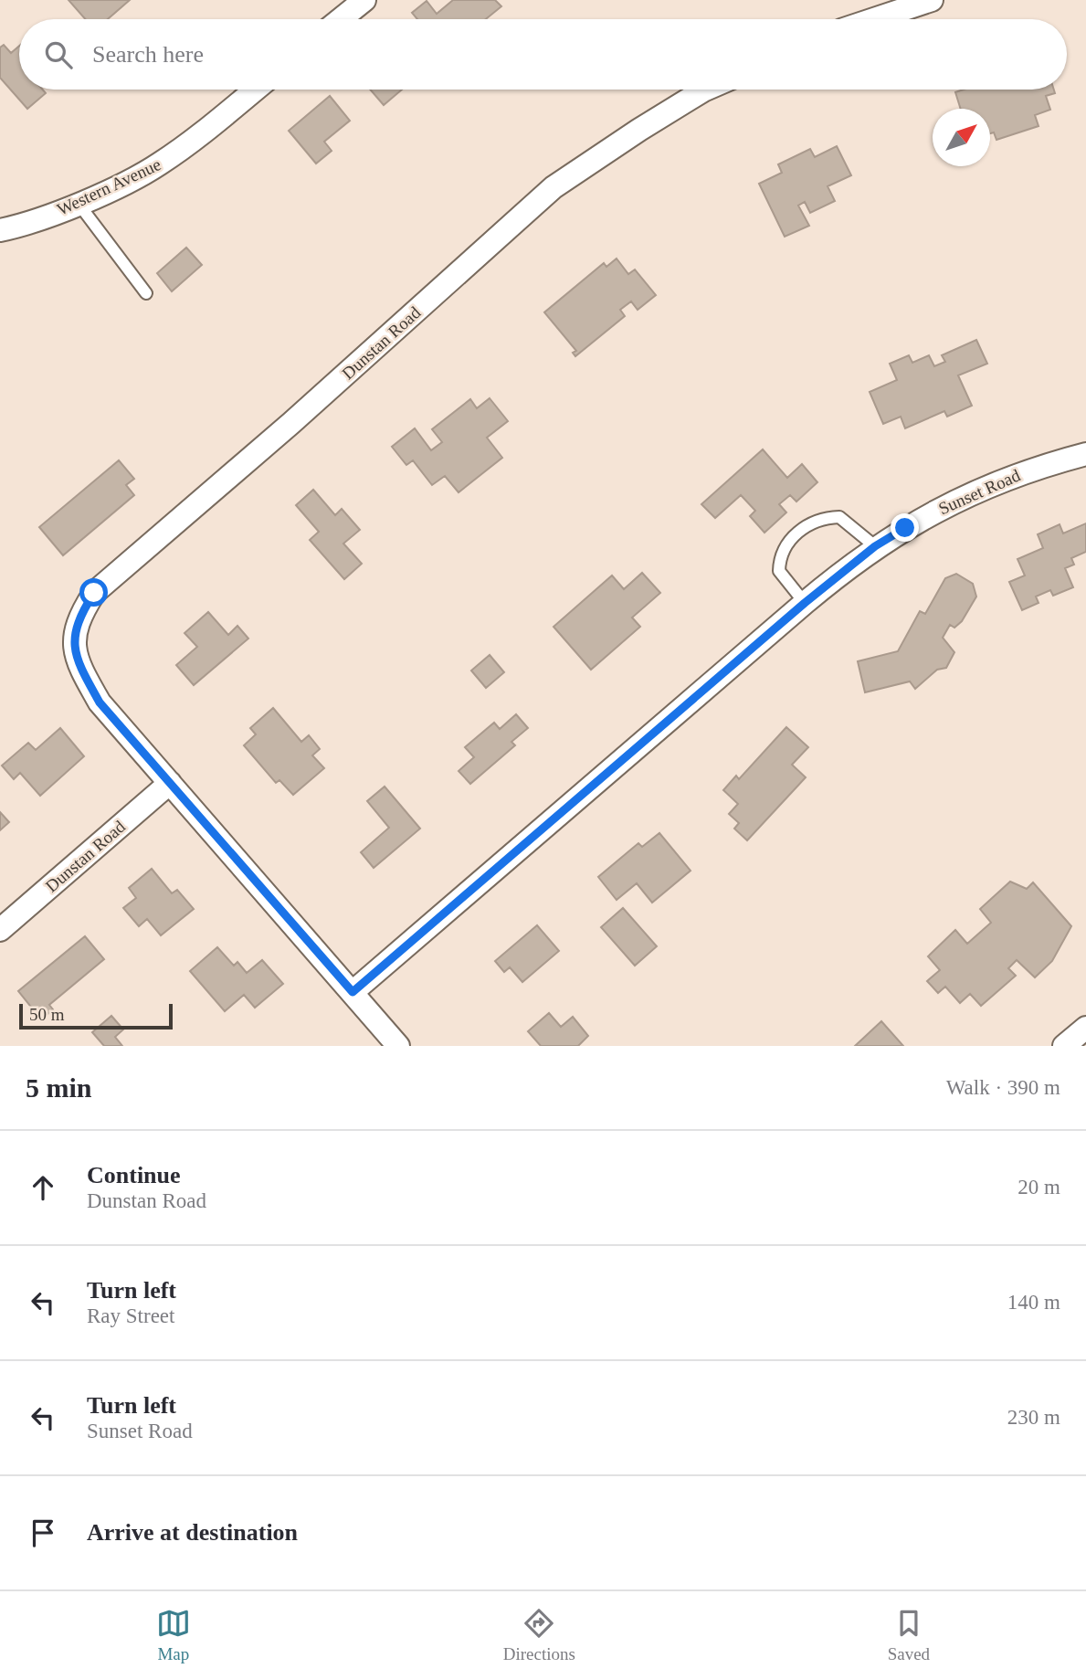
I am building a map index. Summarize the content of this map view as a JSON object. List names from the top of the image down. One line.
{"streets":{"street":["Western Avenue","Dunstan Road","Sunset Road"]},"scale_bar":"50 m","north":"top right","page":{"search":"Search here","scale":"50 m","heading":["5 min","Walk · 390 m"],"list":[["Continue","Dunstan Road","20 m"],["Turn left","Ray Street","140 m"],["Turn left","Sunset Road","230 m"],"Arrive at destination"],"nav":["Map","Directions","Saved"]}}
